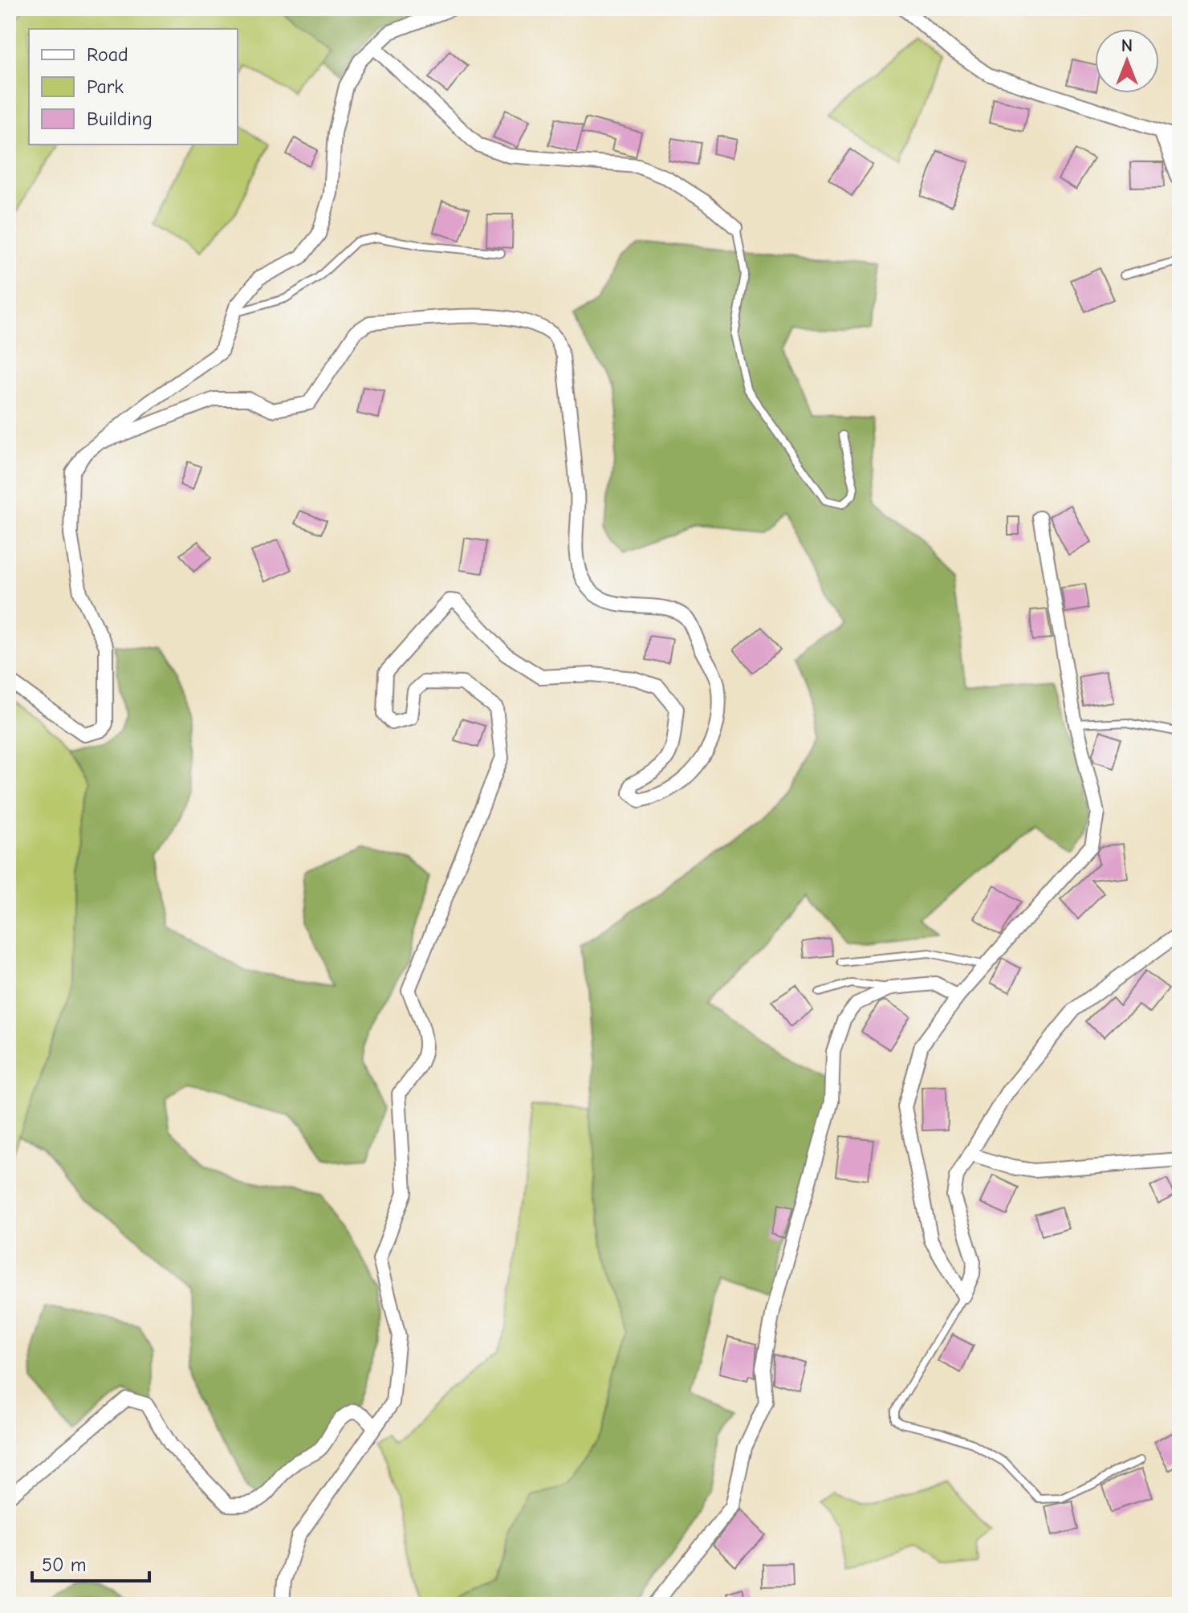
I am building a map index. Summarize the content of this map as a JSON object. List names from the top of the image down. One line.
{"legend":["Road","Park","Building"],"scale_bar":"50 m","north":"top"}
